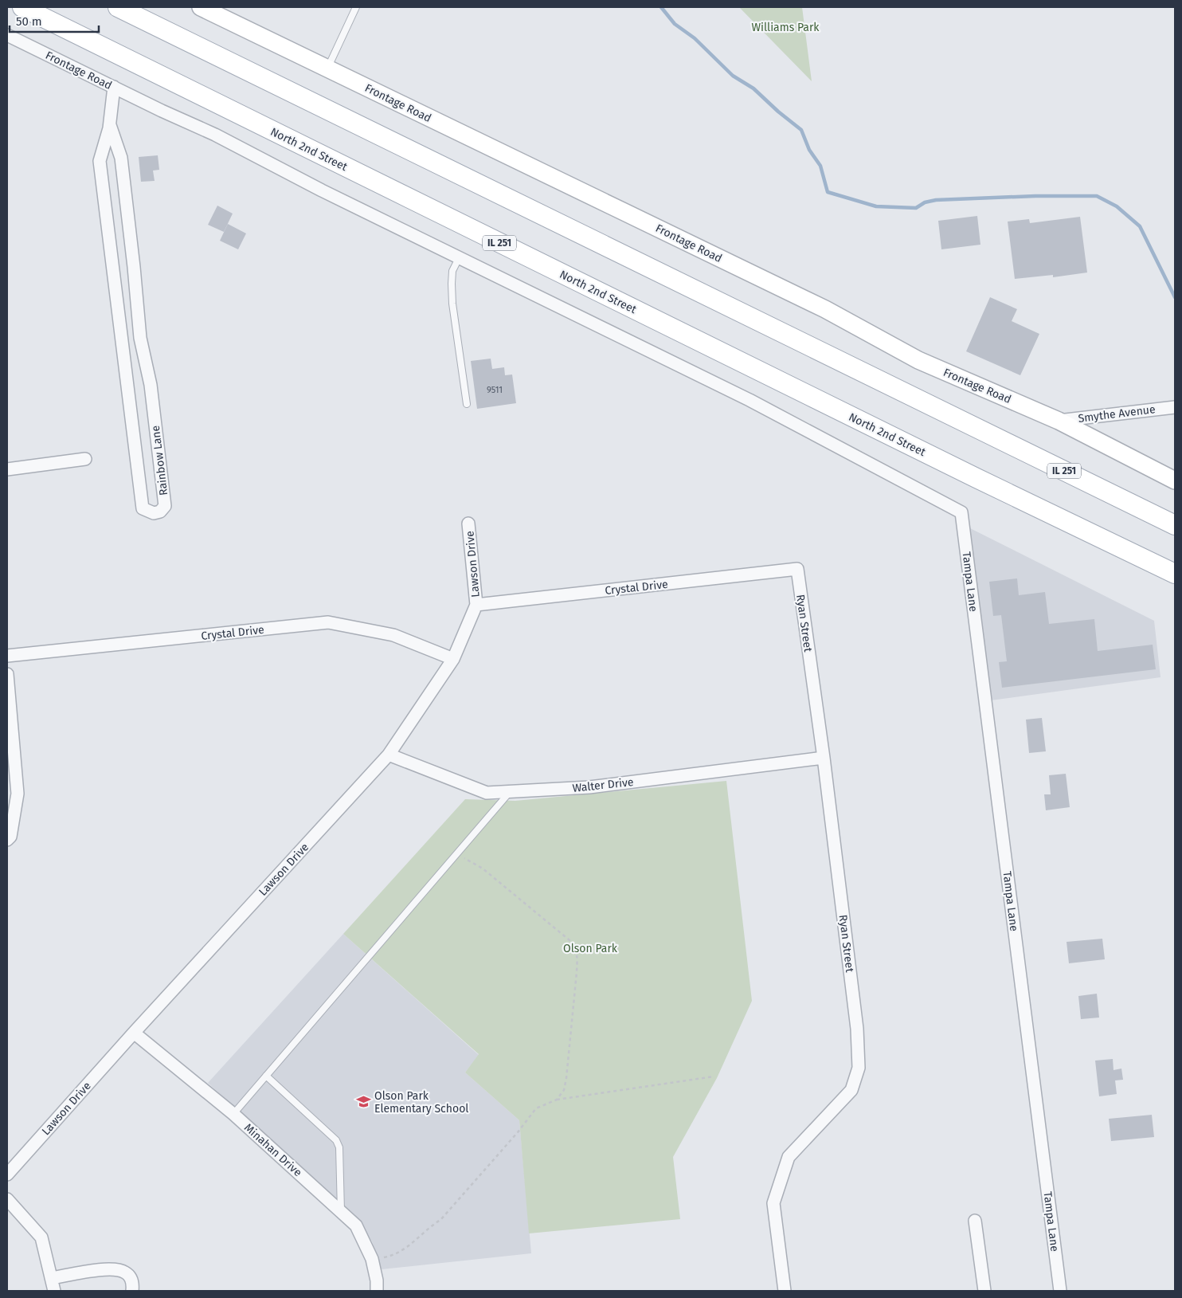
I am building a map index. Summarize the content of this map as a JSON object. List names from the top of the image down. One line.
{"streets":{"main road":["North 2nd Street","IL 251"],"street":["Frontage Road","Smythe Avenue","Rainbow Lane","Lawson Drive","Tampa Lane","Crystal Drive","Ryan Street","Walter Drive","Minahan Drive"]},"crossings":[["Frontage Road","Smythe Avenue"],["Frontage Road","Rainbow Lane"],["Frontage Road","Tampa Lane"],["Lawson Drive","Crystal Drive"],["Lawson Drive","Walter Drive"],["Lawson Drive","Minahan Drive"],["Crystal Drive","Ryan Street"],["Ryan Street","Walter Drive"]],"parks":["Williams Park","Olson Park"],"places":{"school or university":["Olson Park Elementary School"]},"house_numbers":["9511"],"scale_bar":"50 m"}
